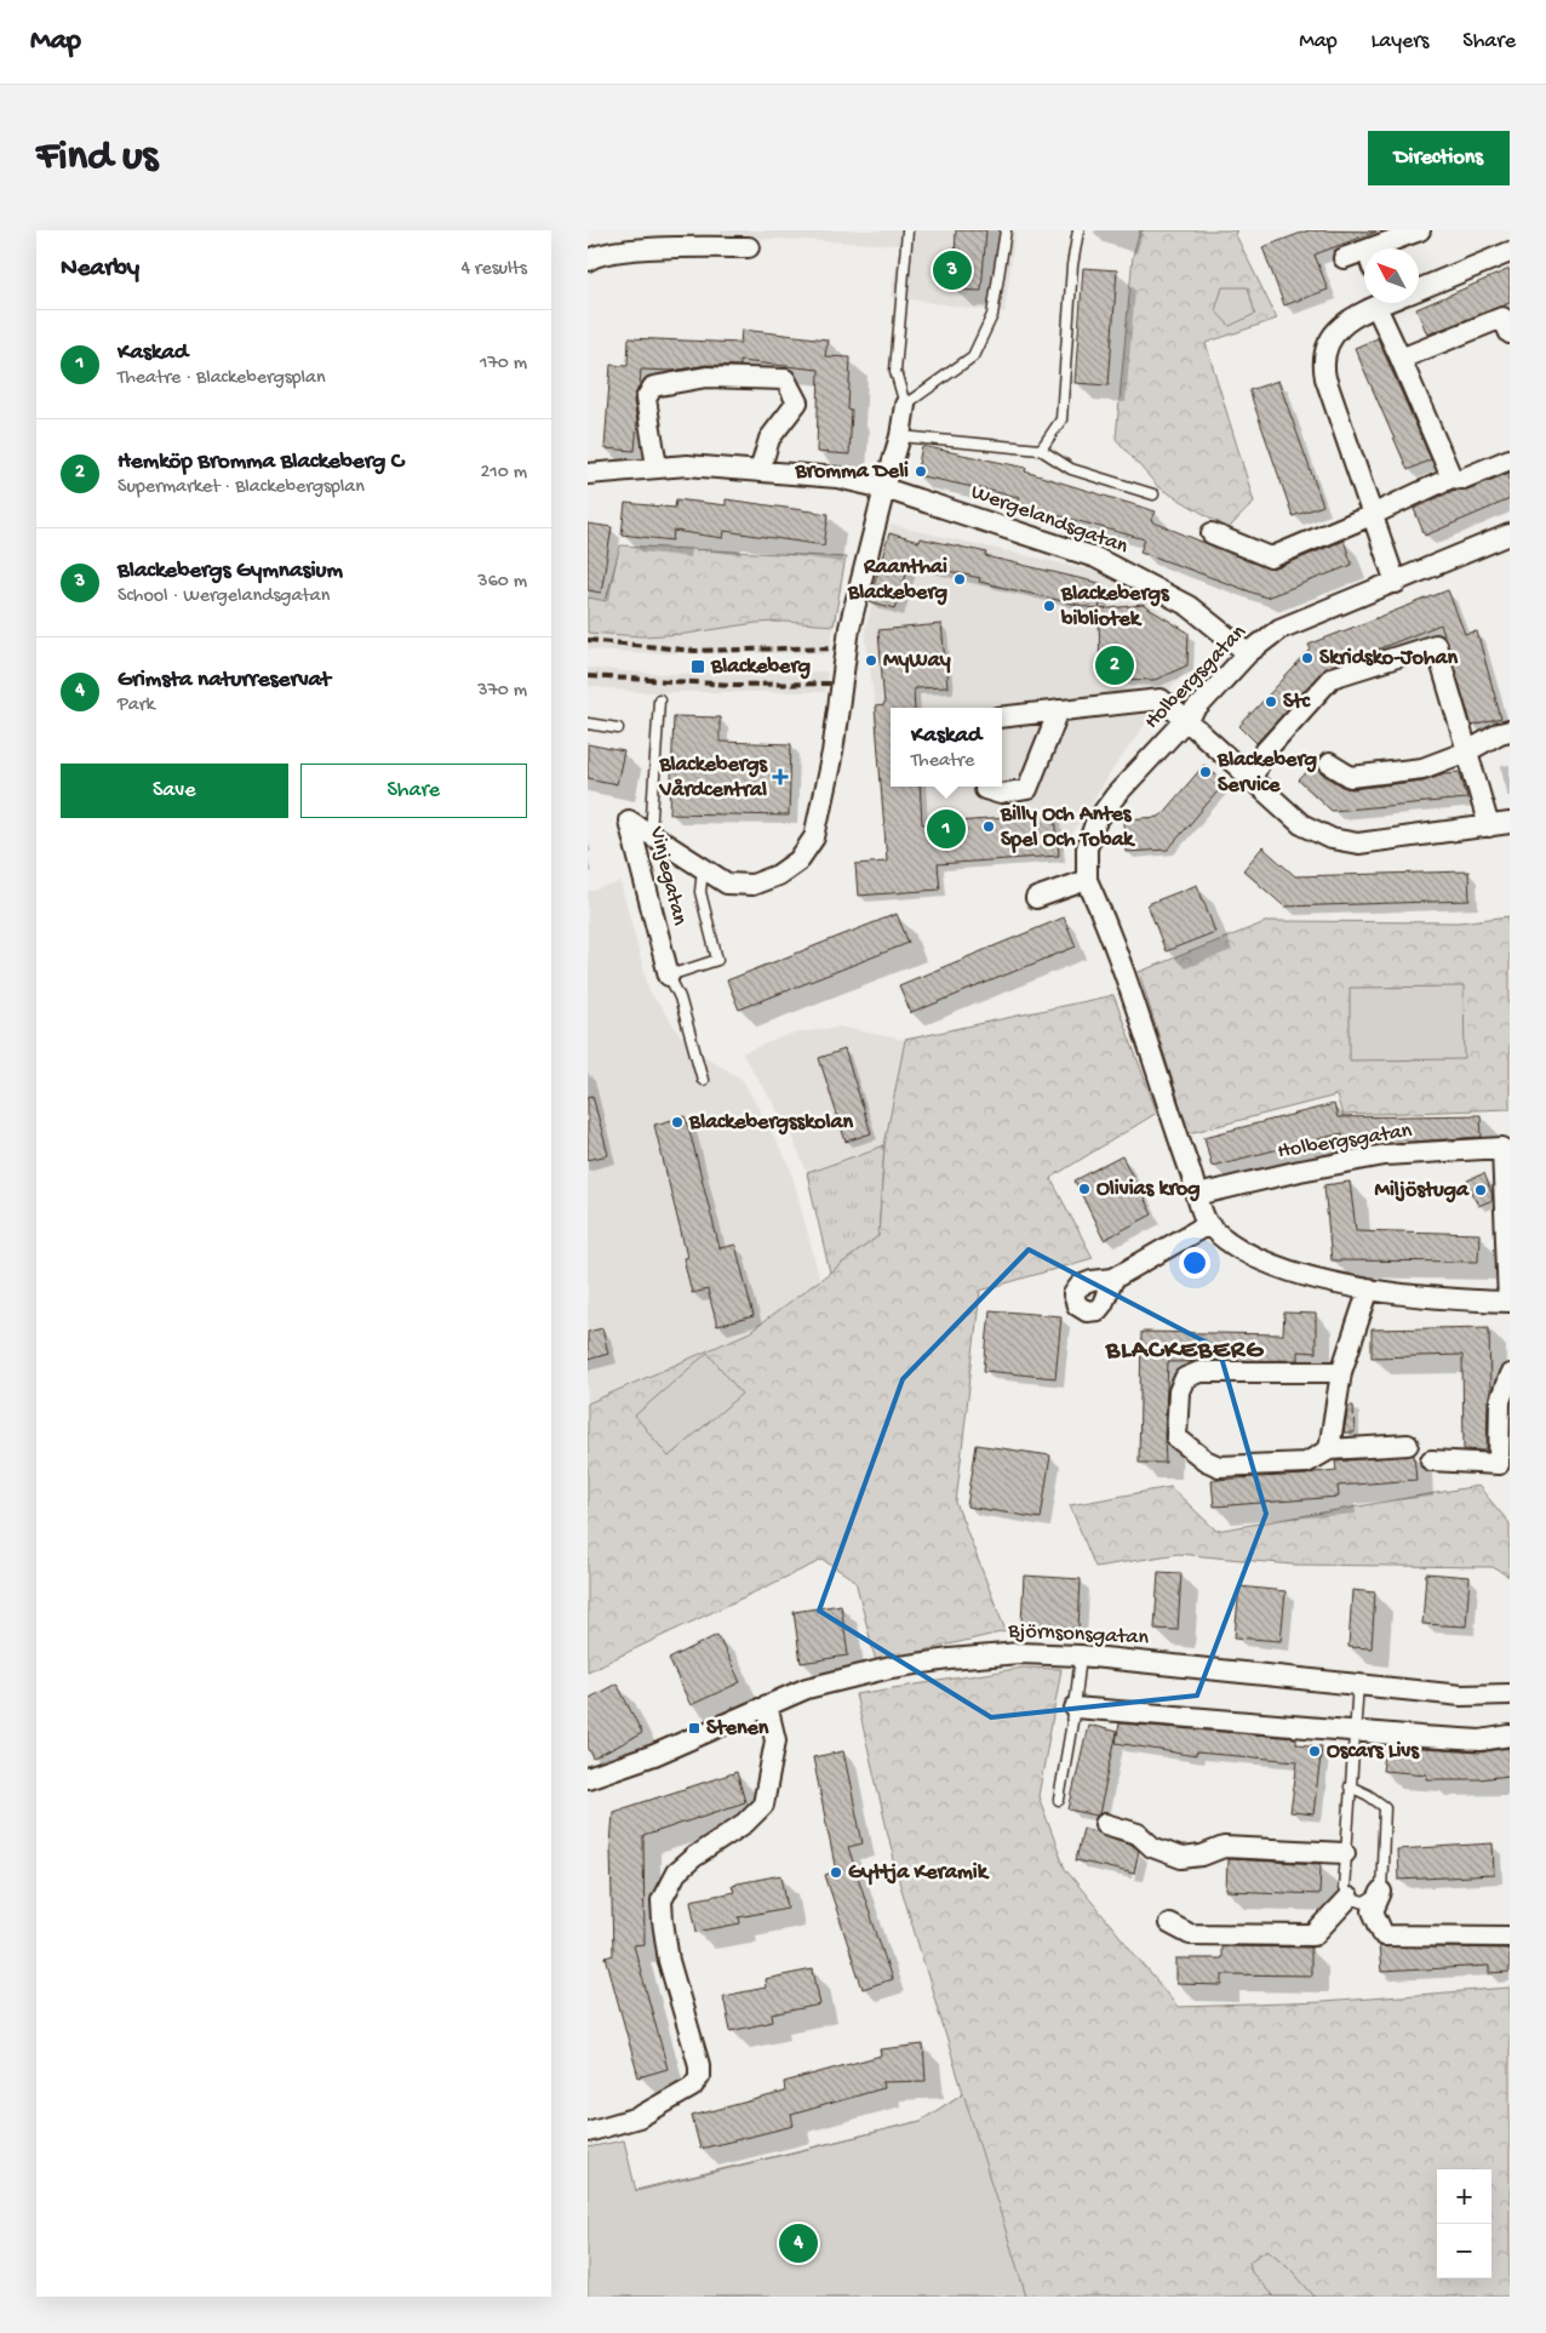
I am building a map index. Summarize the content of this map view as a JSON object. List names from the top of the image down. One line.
{"streets":{"street":["Wergelandsgatan","Holbergsgatan","Vinjegatan","Björnsonsgatan"]},"crossings":[["Wergelandsgatan","Holbergsgatan"],["Wergelandsgatan","Vinjegatan"]],"districts":["BLACKEBERG"],"places":{"other":["Bromma Deli","Raanthai Blackeberg","Blackebergs bibliotek","Skridsko-Johan","MyWay","Stc","Blackeberg Service","Billy Och Antes Spel Och Tobak","Blackebergsskolan","Olivias krog","Miljöstuga","Oscars Livs","Gyttja Keramik"],"transit":["Blackeberg","Stenen"],"health":["Blackebergs Vårdcentral"]},"north":"top left","page":{"header":"Map","nav":["Map","Layers","Share"],"buttons":["Directions",["Save","Share"]],"title":"Find us","heading":["Nearby","4 results"],"pins":["3","2","1","4"],"list":[{"mark":"1","name":"Kaskad","note":"Theatre · Blackebergsplan","value":"170 m"},{"mark":"2","name":"Hemköp Bromma Blackeberg C","note":"Supermarket · Blackebergsplan","value":"210 m"},{"mark":"3","name":"Blackebergs Gymnasium","note":"School · Wergelandsgatan","value":"360 m"},{"mark":"4","name":"Grimsta naturreservat","note":"Park","value":"370 m"}],"popup":["Kaskad","Theatre"],"map_buttons":["+","−"]}}
